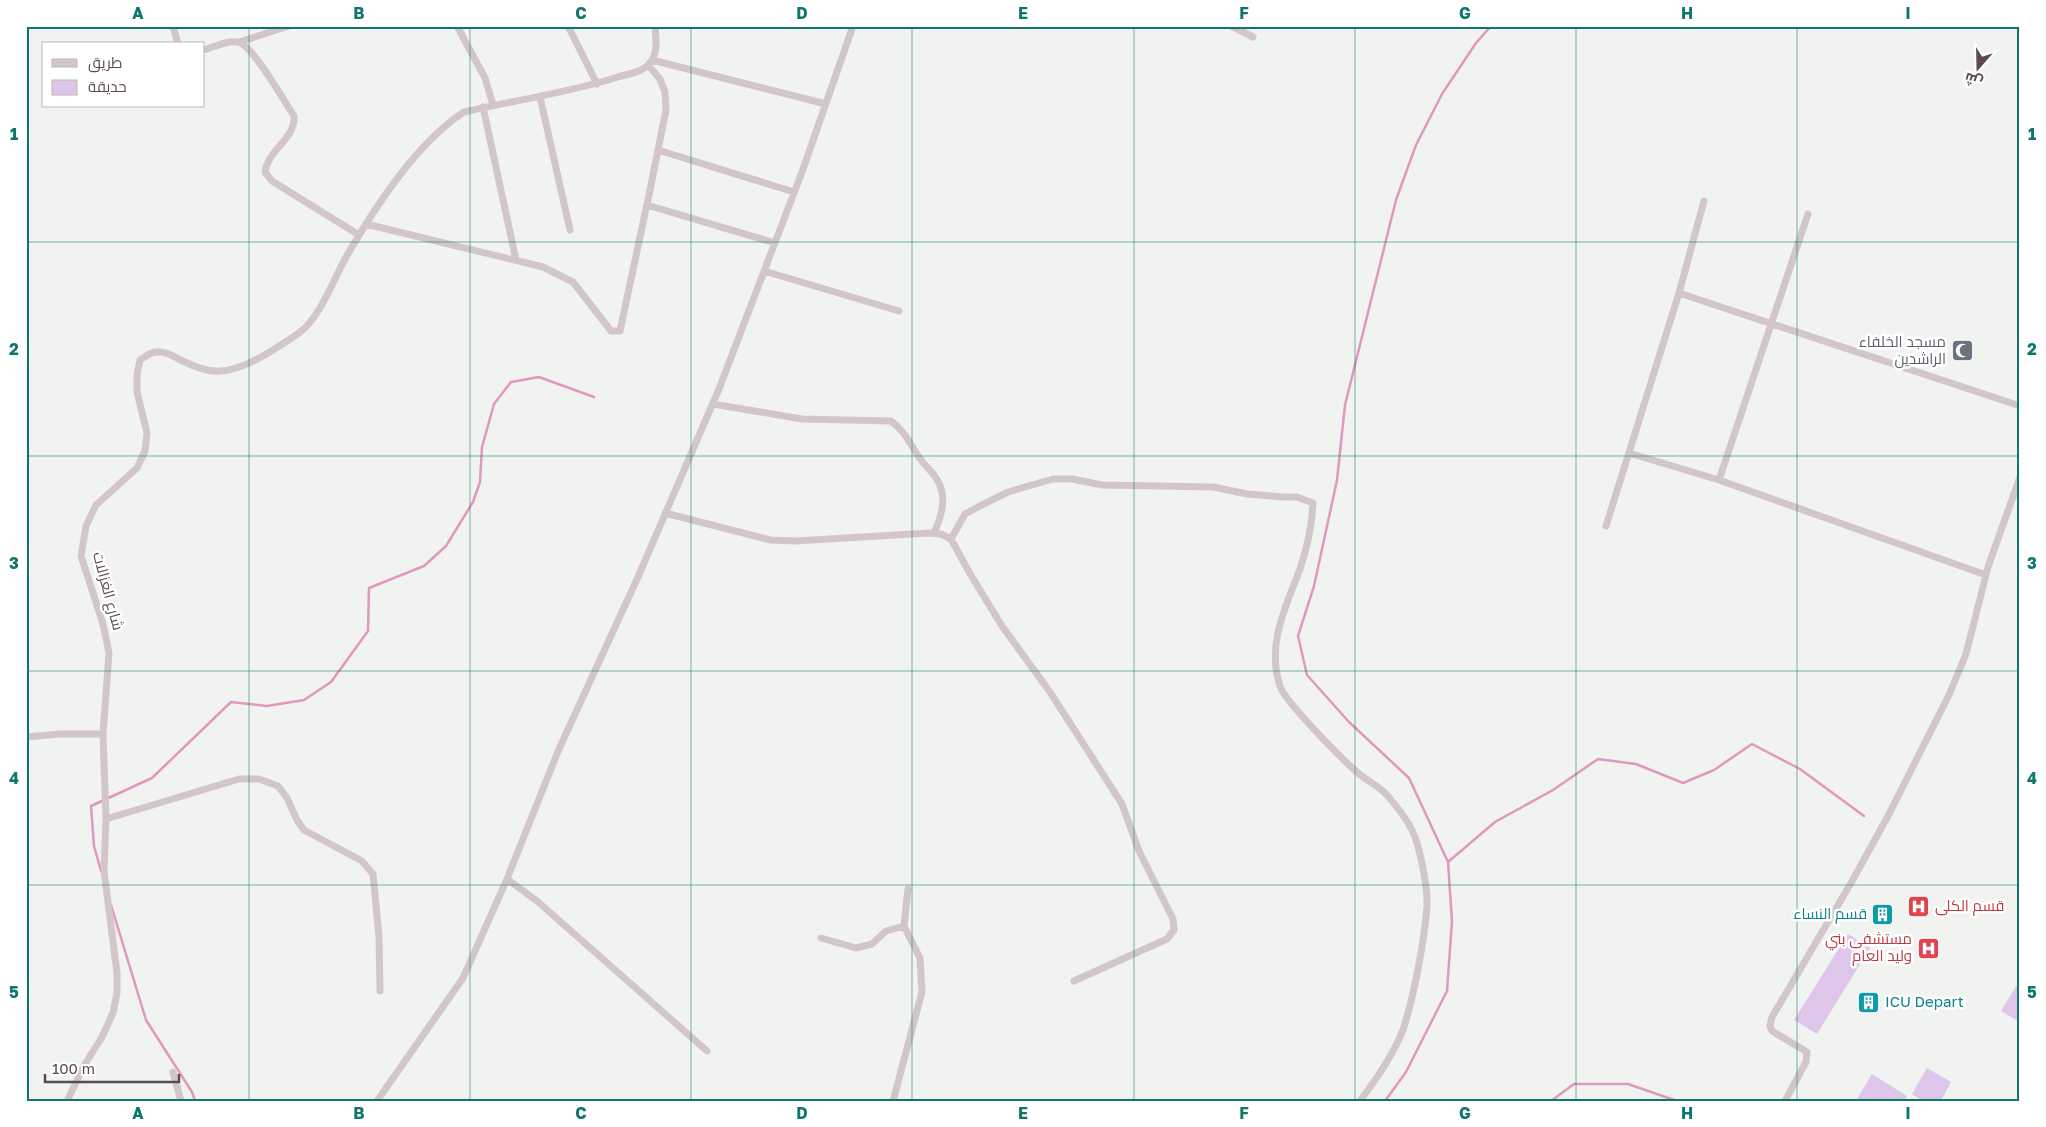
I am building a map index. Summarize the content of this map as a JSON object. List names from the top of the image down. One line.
{"streets":{"street":["شارع الغزالات"]},"places":{"mosque":["مسجد الخلفاء الراشدين"],"hospital":["قسم الكلى","مستشفى بني وليد العام"],"building":["قسم النساء","ICU Depart"]},"legend":["طريق","حديقة"],"scale_bar":"100 m","north":"bottom","grid":{"columns":["A","B","C","D","E","F","G","H","I"],"rows":["1","2","3","4","5"]}}
